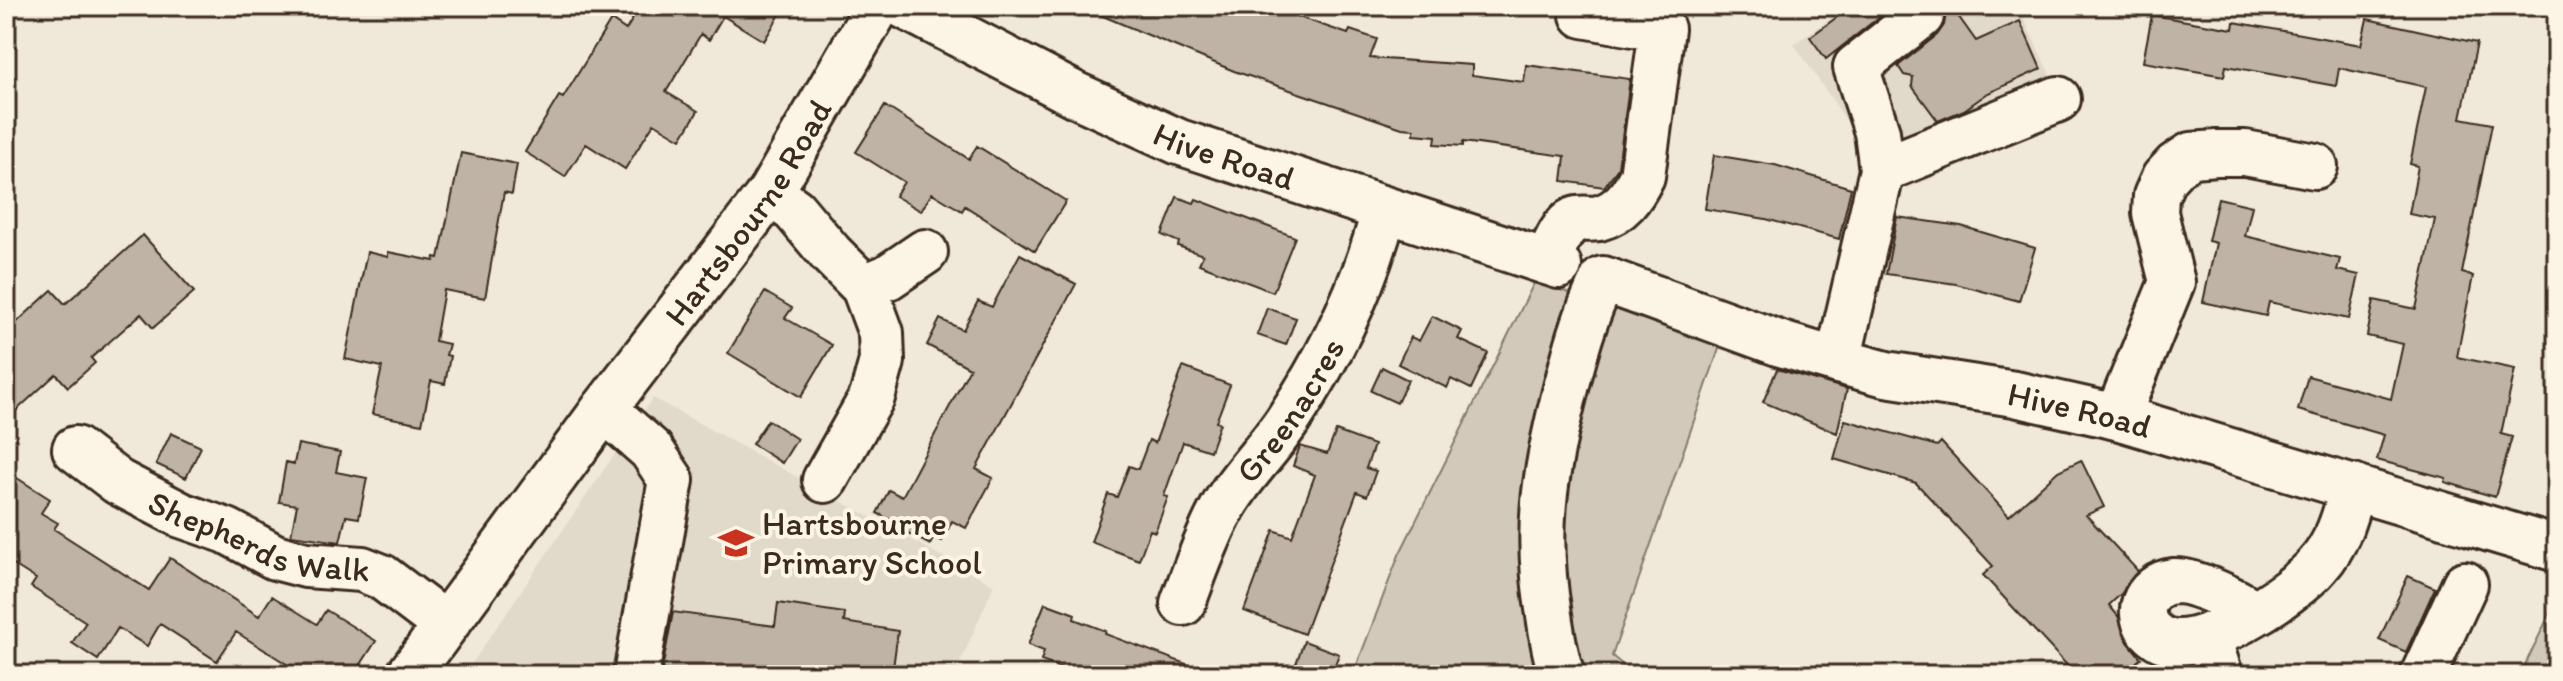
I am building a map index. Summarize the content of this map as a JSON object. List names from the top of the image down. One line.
{"streets":{"street":["Hive Road","Hartsbourne Road","Greenacres","Shepherds Walk"]},"crossings":[["Hive Road","Greenacres"],["Hartsbourne Road","Shepherds Walk"]],"places":{"school or university":["Hartsbourne Primary School"]}}
